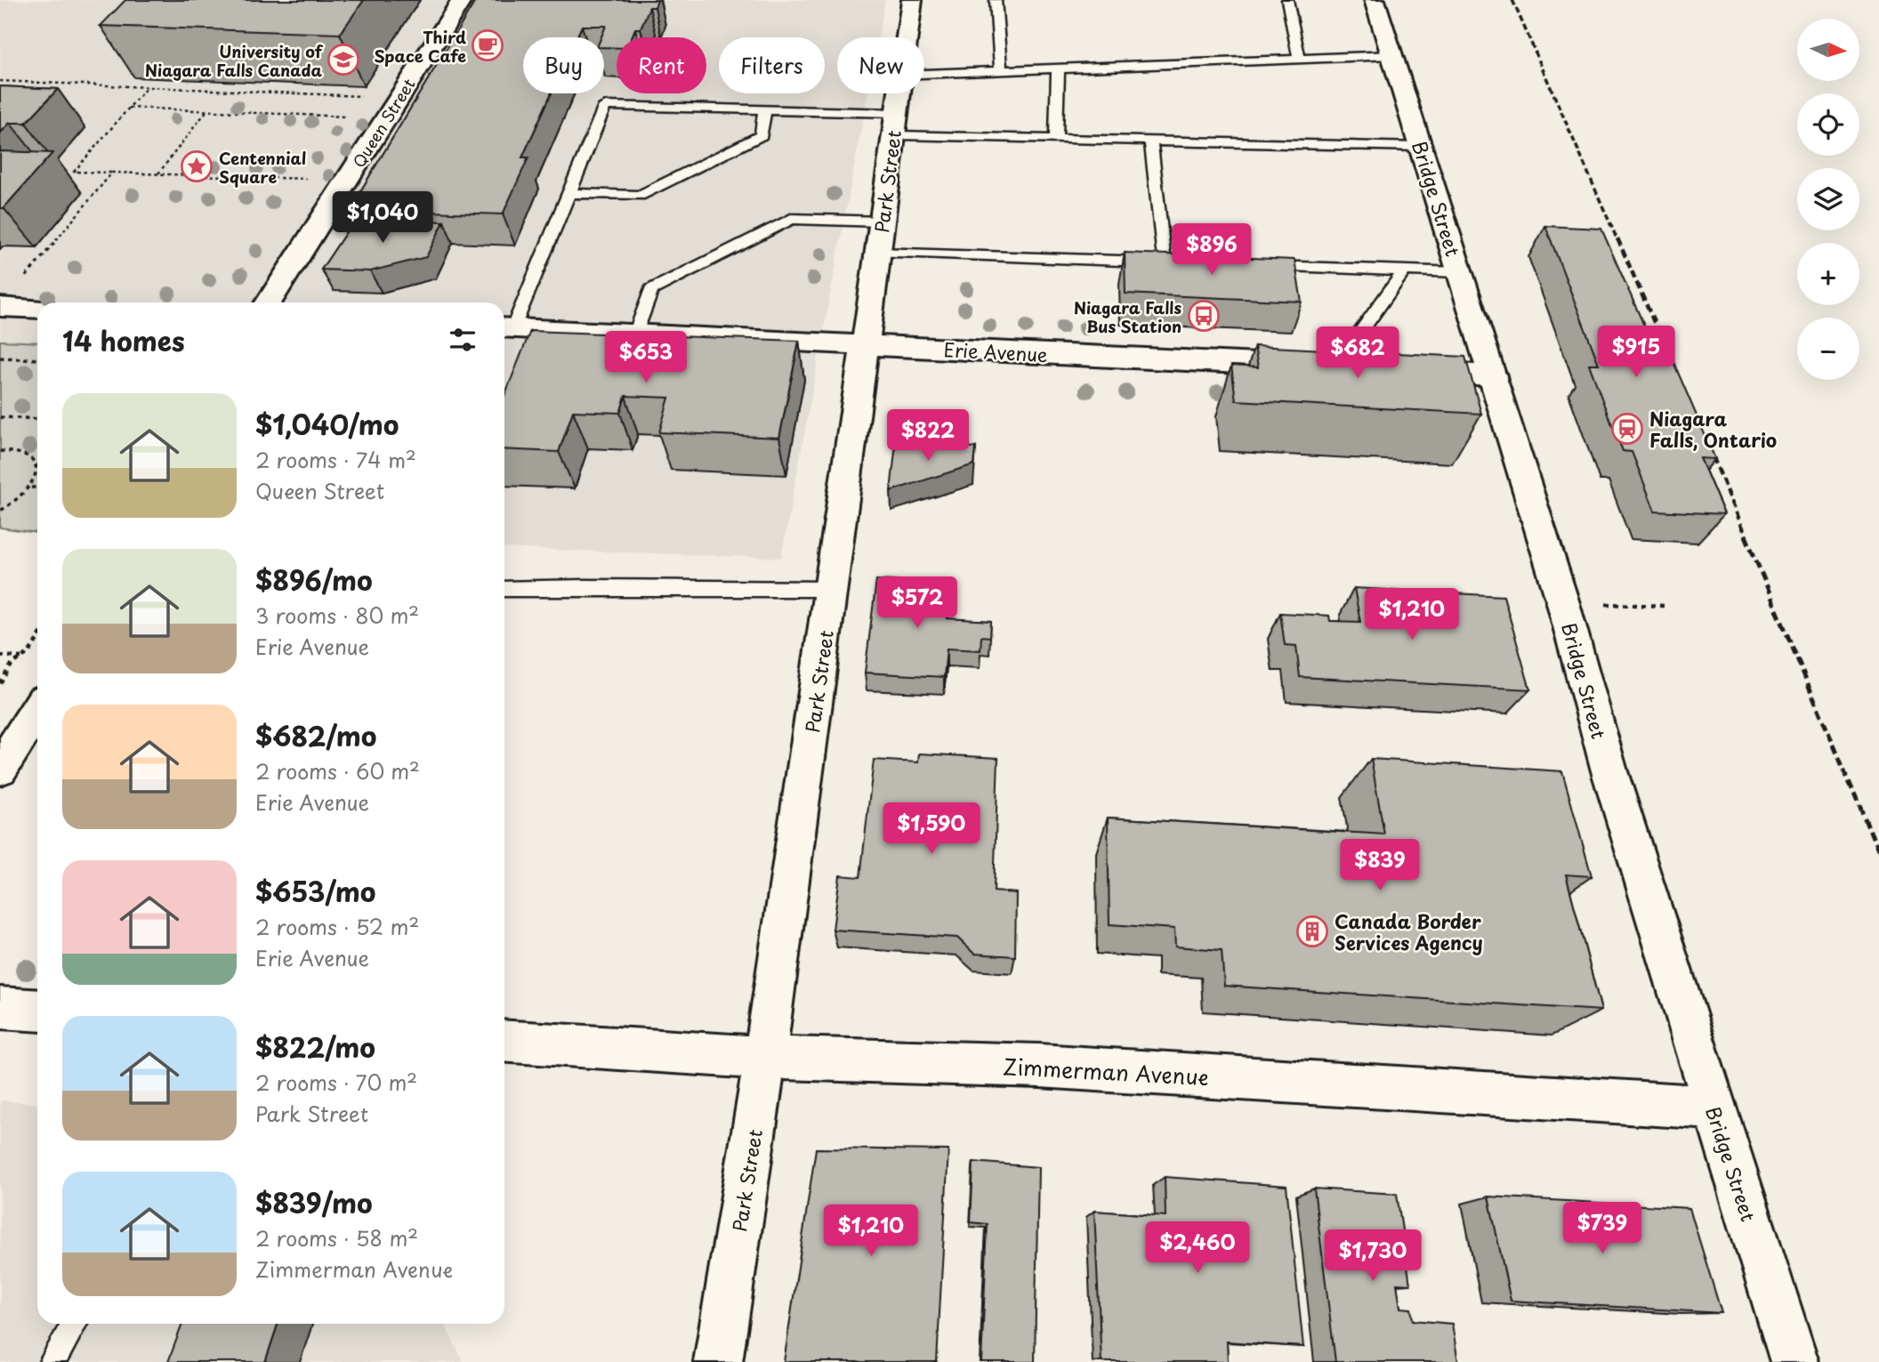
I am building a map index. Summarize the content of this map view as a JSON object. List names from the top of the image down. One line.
{"streets":{"street":["Queen Street","Park Street","Bridge Street","Erie Avenue","Zimmerman Avenue"]},"crossings":[["Park Street","Erie Avenue"],["Park Street","Zimmerman Avenue"],["Bridge Street","Zimmerman Avenue"]],"places":{"cafe":["Third Space Cafe"],"school or university":["University of Niagara Falls Canada"],"place":["Centennial Square"],"bus stop":["Niagara Falls Bus Station"],"station":["Niagara Falls, Ontario"],"building":["Canada Border Services Agency"]},"north":"right","page":{"map_buttons":["+","−"],"chip":["Buy","Rent","Filters","New"],"price":["$1,040","$896","$915","$682","$653","$822","$572","$1,210","$1,590","$839","$739","$1,210","$2,460","$1,730"],"heading":"14 homes","list":[{"name":"$1,040/mo","note":"2 rooms · 74 m² · Queen Street"},{"name":"$896/mo","note":"3 rooms · 80 m² · Erie Avenue"},{"name":"$682/mo","note":"2 rooms · 60 m² · Erie Avenue"},{"name":"$653/mo","note":"2 rooms · 52 m² · Erie Avenue"},{"name":"$822/mo","note":"2 rooms · 70 m² · Park Street"},{"name":"$839/mo","note":"2 rooms · 58 m² · Zimmerman Avenue"}]}}
